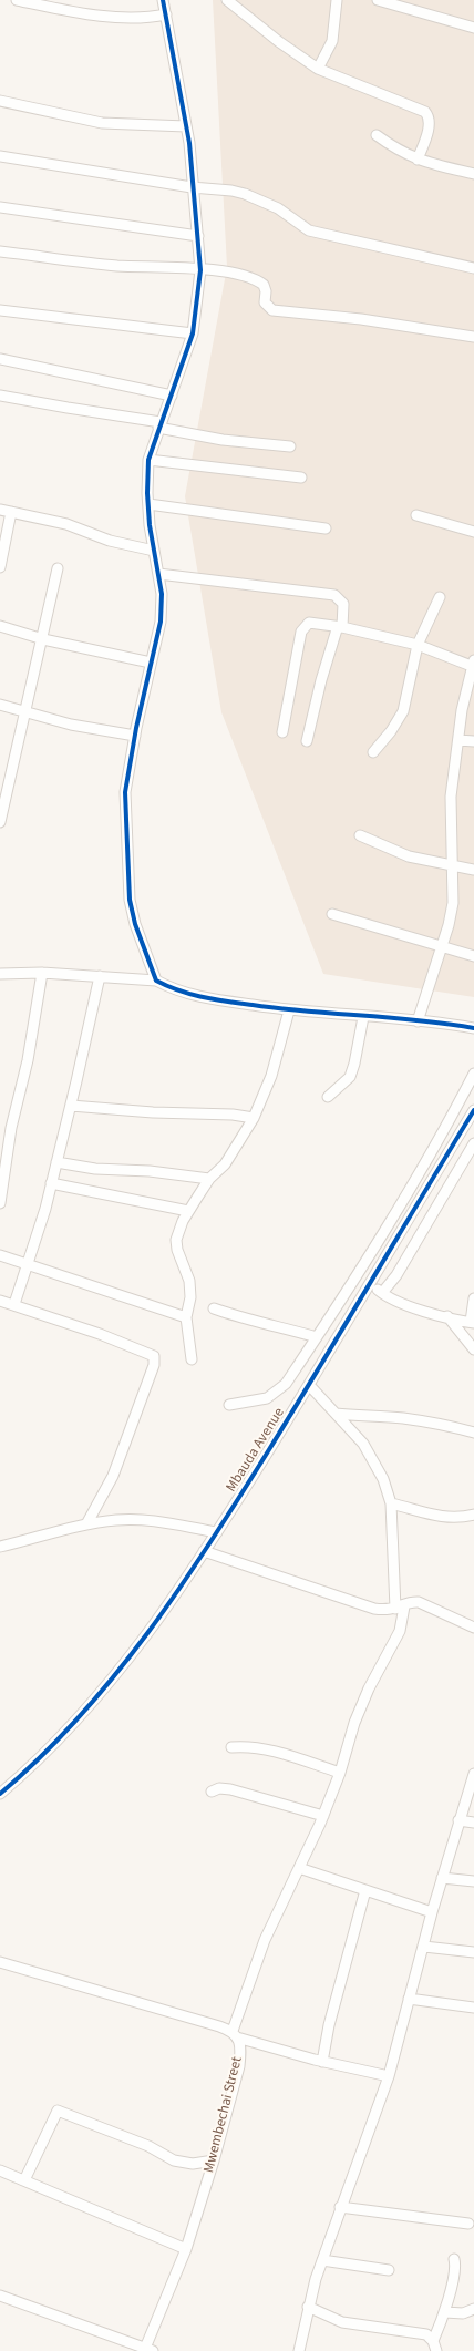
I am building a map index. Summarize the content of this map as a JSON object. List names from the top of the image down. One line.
{"streets":{"street":["Mbauda Avenue","Mwembechai Street"]}}
